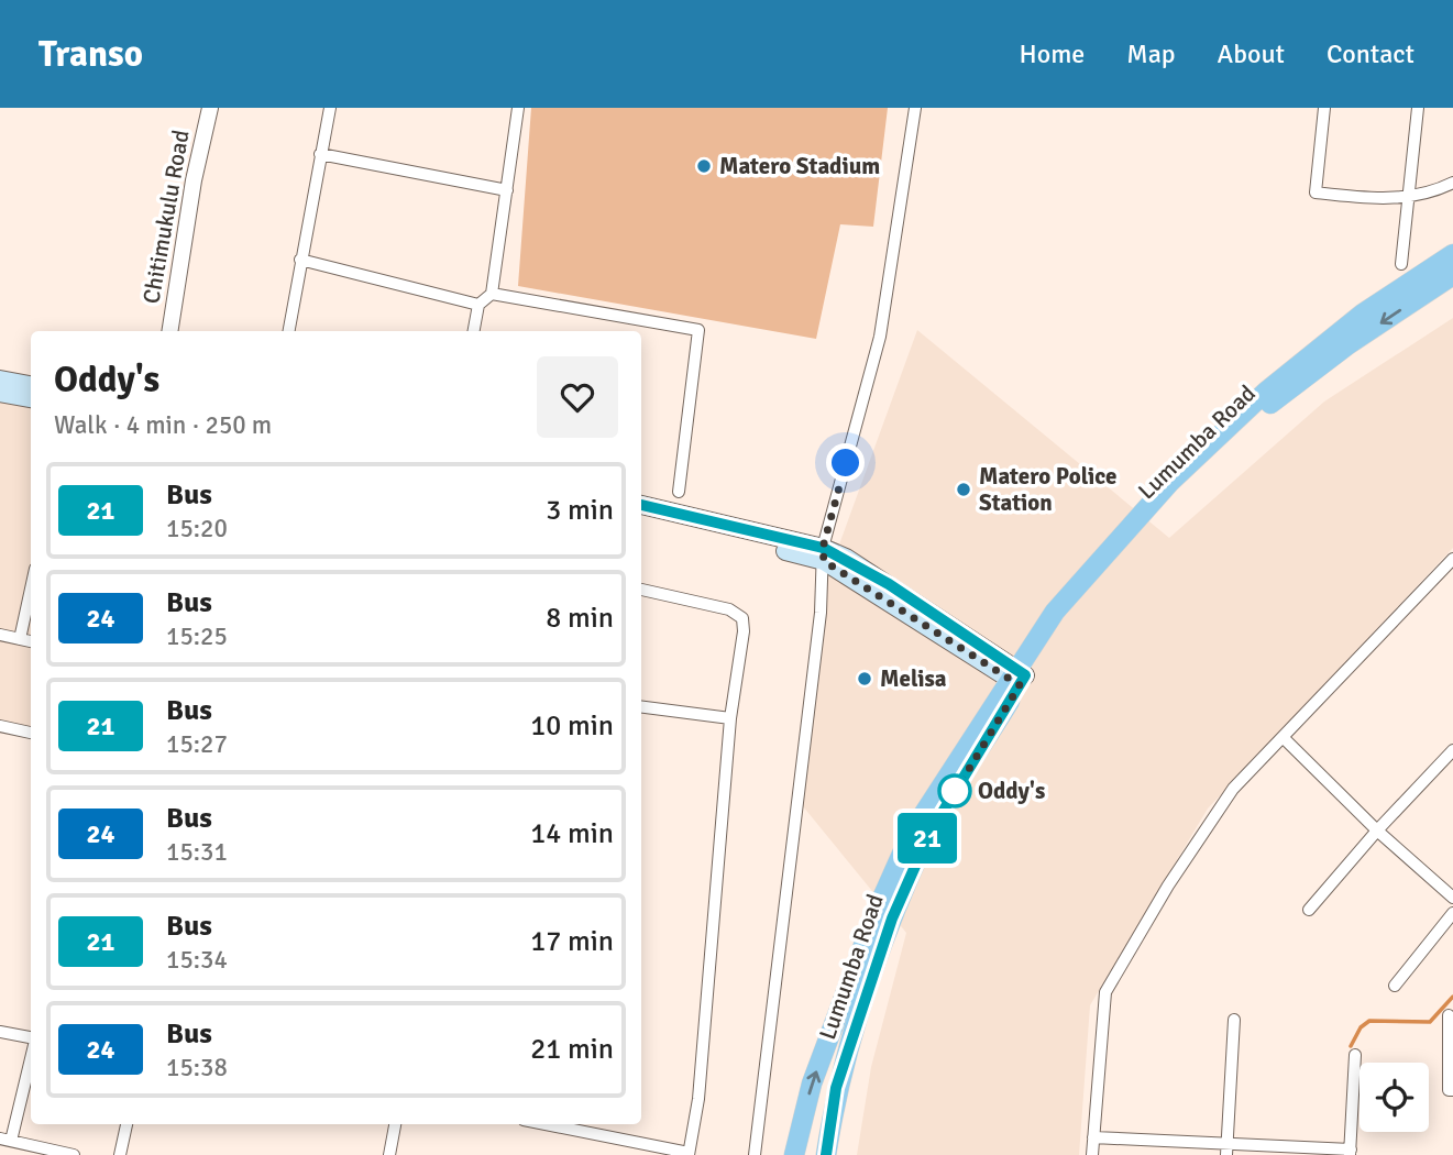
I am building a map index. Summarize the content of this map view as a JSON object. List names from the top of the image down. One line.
{"streets":{"main road":["Lumumba Road"],"street":["Chitimukulu Road"]},"places":["Matero Stadium","Matero Police Station","Melisa","Oddy's"],"lines":["bus line 21"],"page":{"header":"Transo","nav":["Home","Map","About","Contact"],"on_map":"21","heading":["Oddy's","Walk · 4 min · 250 m"],"list":[{"mark":"21","name":"Bus","note":"15:20","value":"3 min"},{"mark":"24","name":"Bus","note":"15:25","value":"8 min"},{"mark":"21","name":"Bus","note":"15:27","value":"10 min"},{"mark":"24","name":"Bus","note":"15:31","value":"14 min"},{"mark":"21","name":"Bus","note":"15:34","value":"17 min"},{"mark":"24","name":"Bus","note":"15:38","value":"21 min"}]}}
